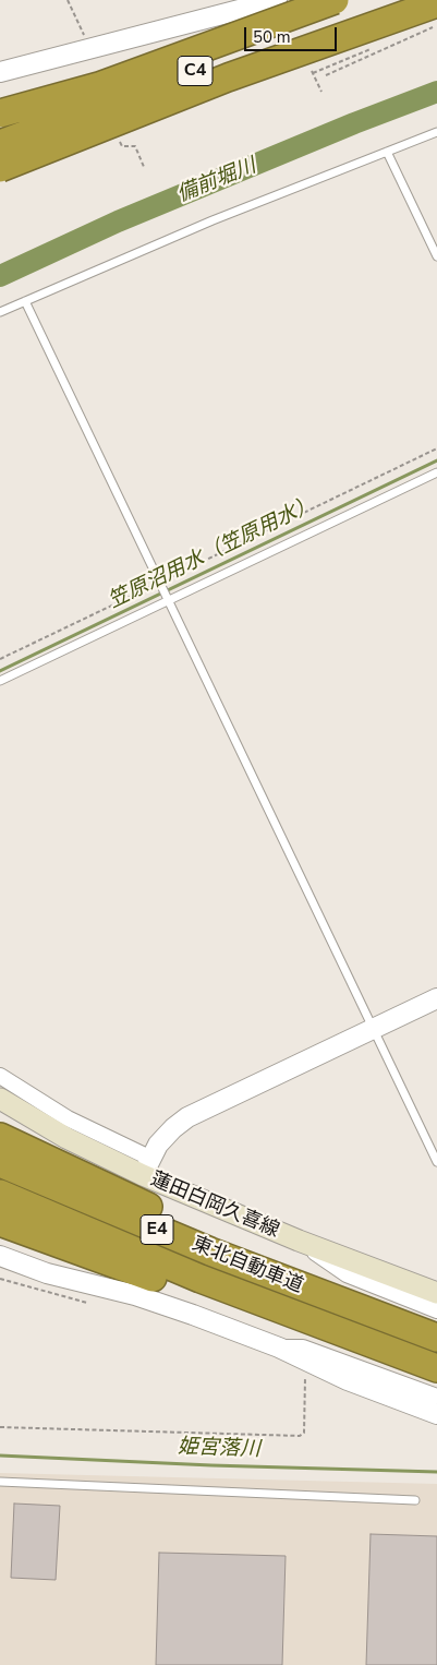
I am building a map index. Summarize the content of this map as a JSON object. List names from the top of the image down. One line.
{"streets":{"highway":["C4","E4","東北自動車道"],"main road":["蓮田白岡久喜線"]},"water":["備前堀川","笠原沼用水（笠原用水）","姫宮落川"],"scale_bar":"50 m"}
